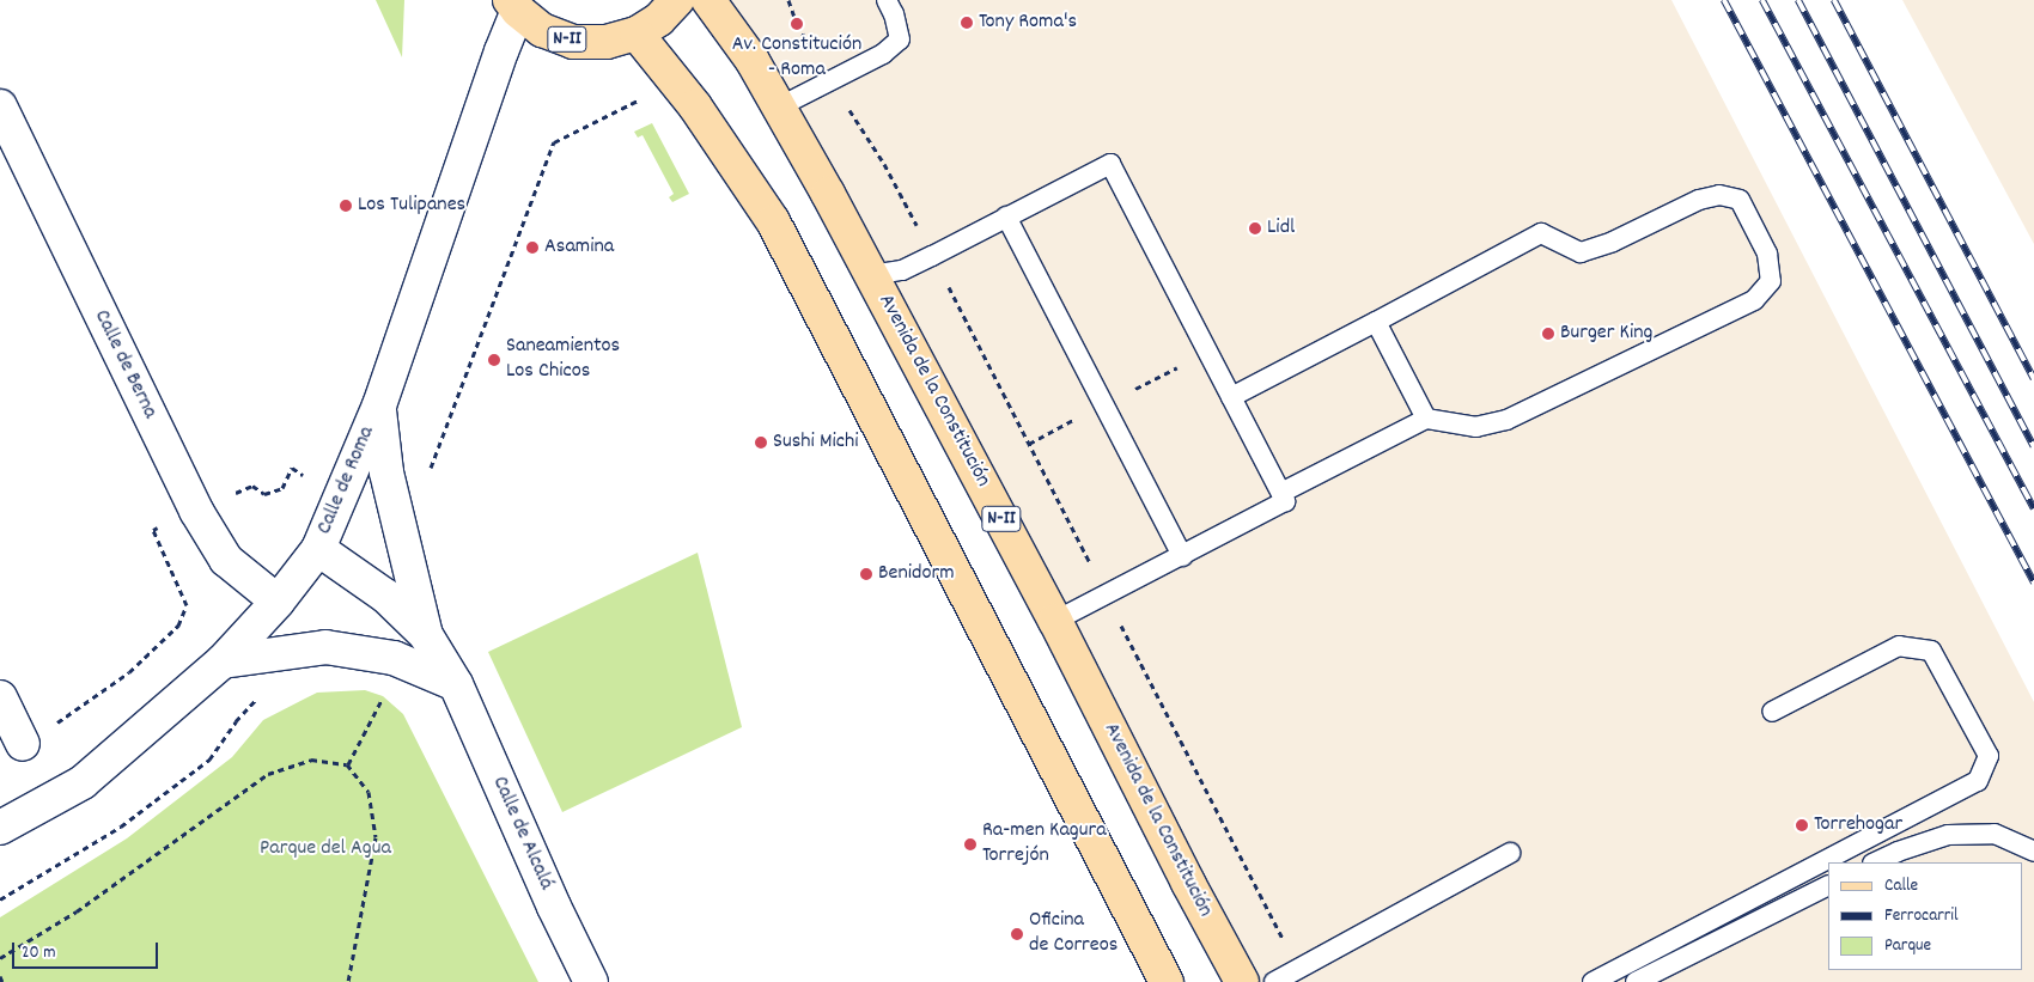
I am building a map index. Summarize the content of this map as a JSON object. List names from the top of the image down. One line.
{"streets":{"main road":["N-II","Avenida de la Constitución"],"street":["Calle de Berna","Calle de Roma","Calle de Alcalá"]},"crossings":[["N-II","Calle de Roma"],["Calle de Berna","Calle de Roma"],["Calle de Roma","Calle de Alcalá"]],"parks":["Parque del Agua"],"places":["Tony Roma's","Av. Constitución - Roma","Los Tulipanes","Lidl","Asamina","Burger King","Saneamientos Los Chicos","Sushi Michi","Benidorm","Torrehogar","Ra-men Kagura Torrejón","Oficina de Correos"],"legend":["Calle","Ferrocarril","Parque"],"scale_bar":"20 m"}
